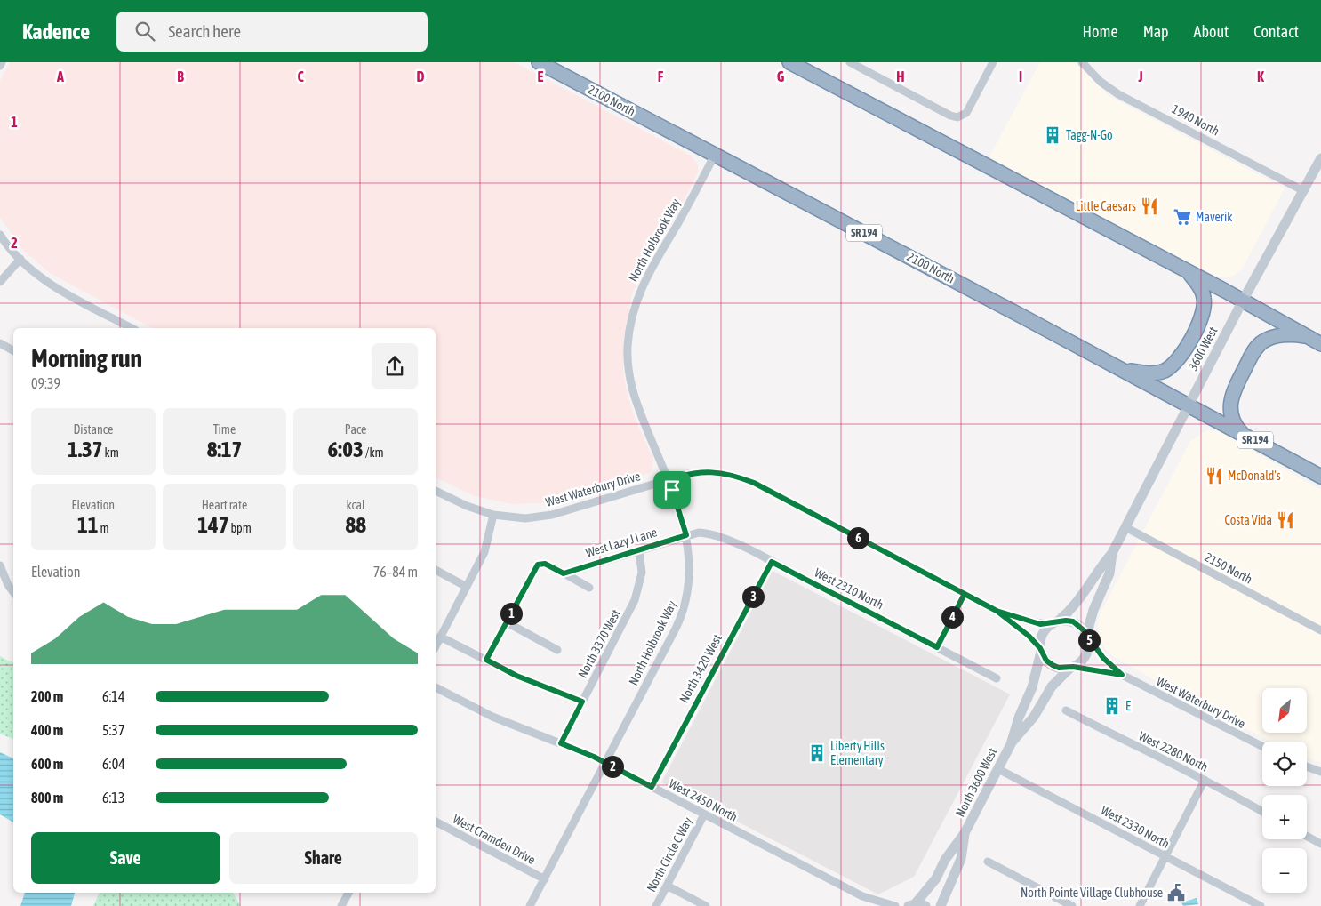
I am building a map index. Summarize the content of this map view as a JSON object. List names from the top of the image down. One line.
{"streets":{"highway":["2100 North","SR 194"],"street":["1940 North","North Holbrook Way","3600 West","West Waterbury Drive","West Lazy J Lane","2150 North","West 2310 North","North 3370 West","North 3420 West","West 2280 North","North 3600 West","West 2450 North","West 2330 North","West Cramden Drive","North Circle C Way"]},"crossings":[["2100 North","North Holbrook Way"],["2100 North","3600 West"],["1940 North","3600 West"],["North Holbrook Way","West Waterbury Drive"],["North Holbrook Way","West Lazy J Lane"],["North Holbrook Way","West 2310 North"],["North Holbrook Way","West 2450 North"],["North Holbrook Way","West Cramden Drive"],["3600 West","2150 North"],["West Waterbury Drive","North 3600 West"],["West Lazy J Lane","West 2310 North"],["West Lazy J Lane","North 3370 West"],["West 2310 North","North 3420 West"],["North 3370 West","West 2450 North"],["North 3420 West","West 2450 North"],["North 3600 West","West 2330 North"],["West 2450 North","North Circle C Way"]],"places":{"building":["Tagg-N-Go","E","Liberty Hills Elementary"],"restaurant":["Little Caesars","McDonald's","Costa Vida"],"supermarket":["Maverik"],"public building":["North Pointe Village Clubhouse"]},"north":"bottom left","page":{"header":"Kadence","search":"Search here","nav":["Home","Map","About","Contact"],"heading":["Morning run","09:39"],"stats":[["Distance","1.37 km"],["Time","8:17"],["Pace","6:03 /km"],["Elevation","11 m"],["Heart rate","147 bpm"],["kcal","88"]],"pins":["6","3","1","4","5","2"],"chart":["Elevation","76–84 m"],"list":[{"name":"200 m","note":"6:14"},{"name":"400 m","note":"5:37"},{"name":"600 m","note":"6:04"},{"name":"800 m","note":"6:13"}],"map_buttons":["+","−"],"buttons":["Save","Share"]},"grid":{"columns":["A","B","C","D","E","F","G","H","I","J","K"],"rows":["1","2"]}}
